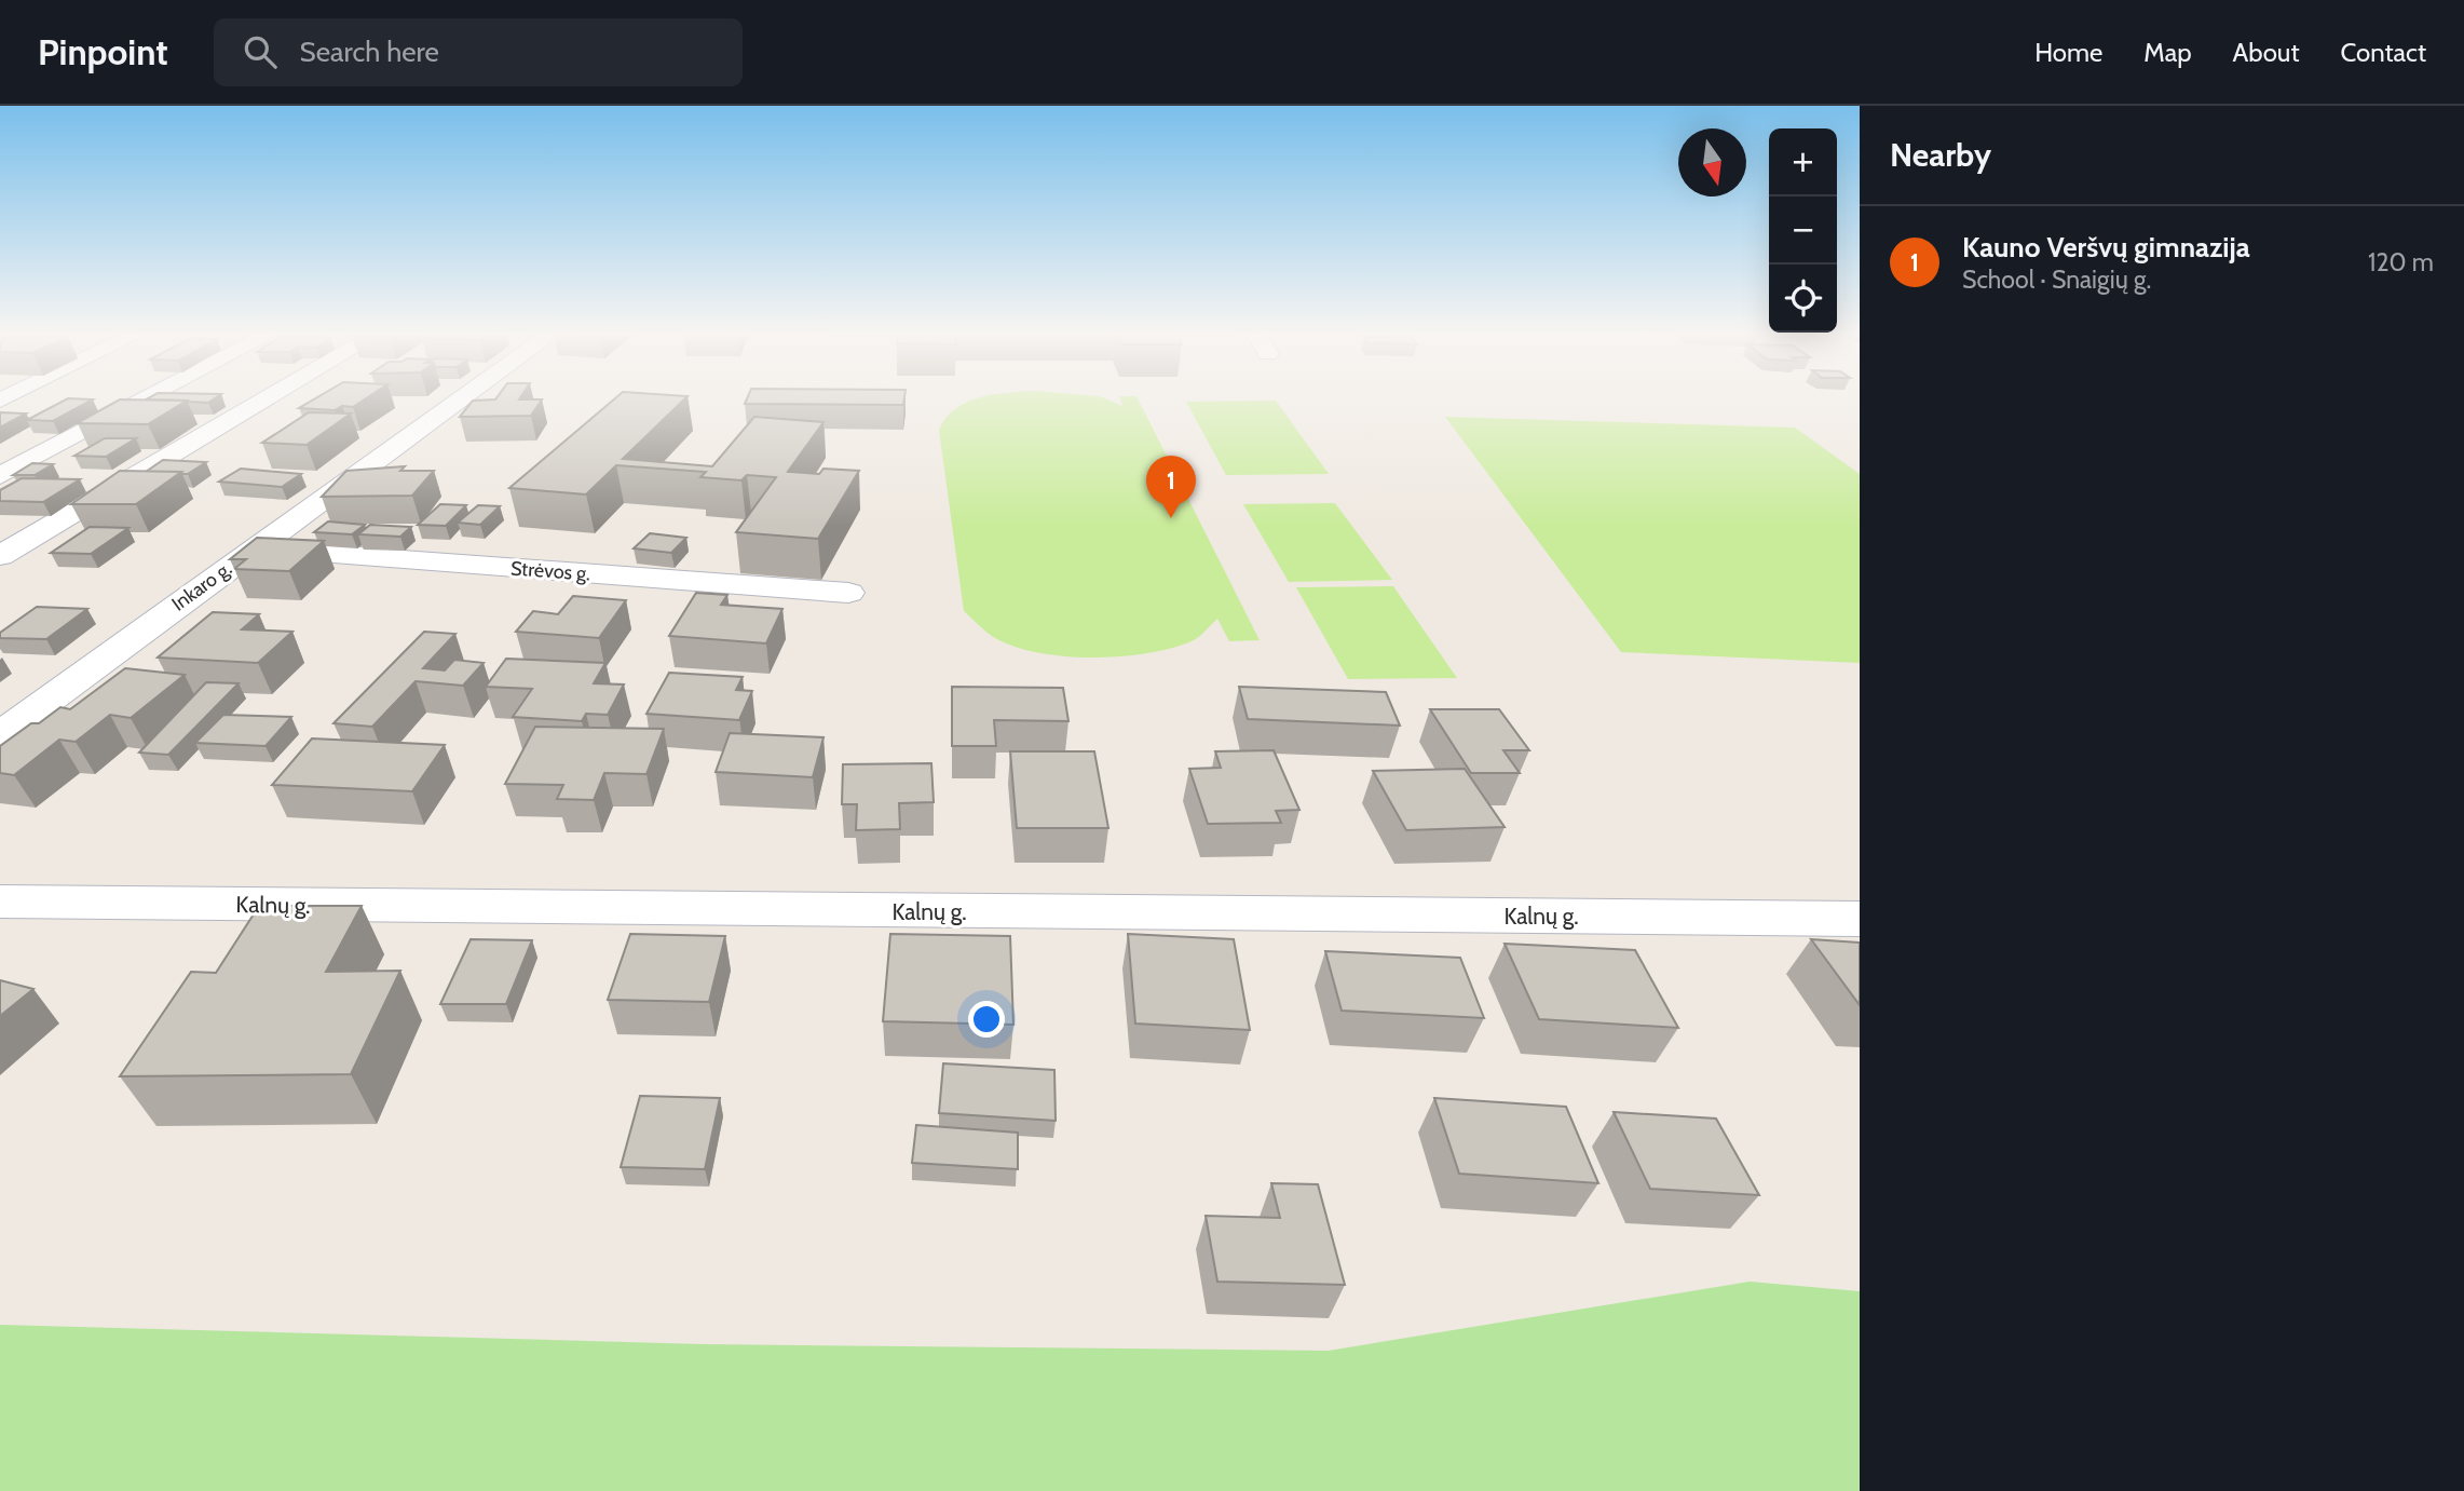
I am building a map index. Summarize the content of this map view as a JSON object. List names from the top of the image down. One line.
{"streets":{"street":["Strėvos g.","Inkaro g.","Kalnų g."]},"crossings":[["Strėvos g.","Inkaro g."]],"north":"bottom","page":{"header":"Pinpoint","search":"Search here","nav":["Home","Map","About","Contact"],"heading":"Nearby","map_buttons":["+","−"],"list":[{"mark":"1","name":"Kauno Veršvų gimnazija","note":"School · Snaigių g.","value":"120 m"}],"pins":"1"}}
